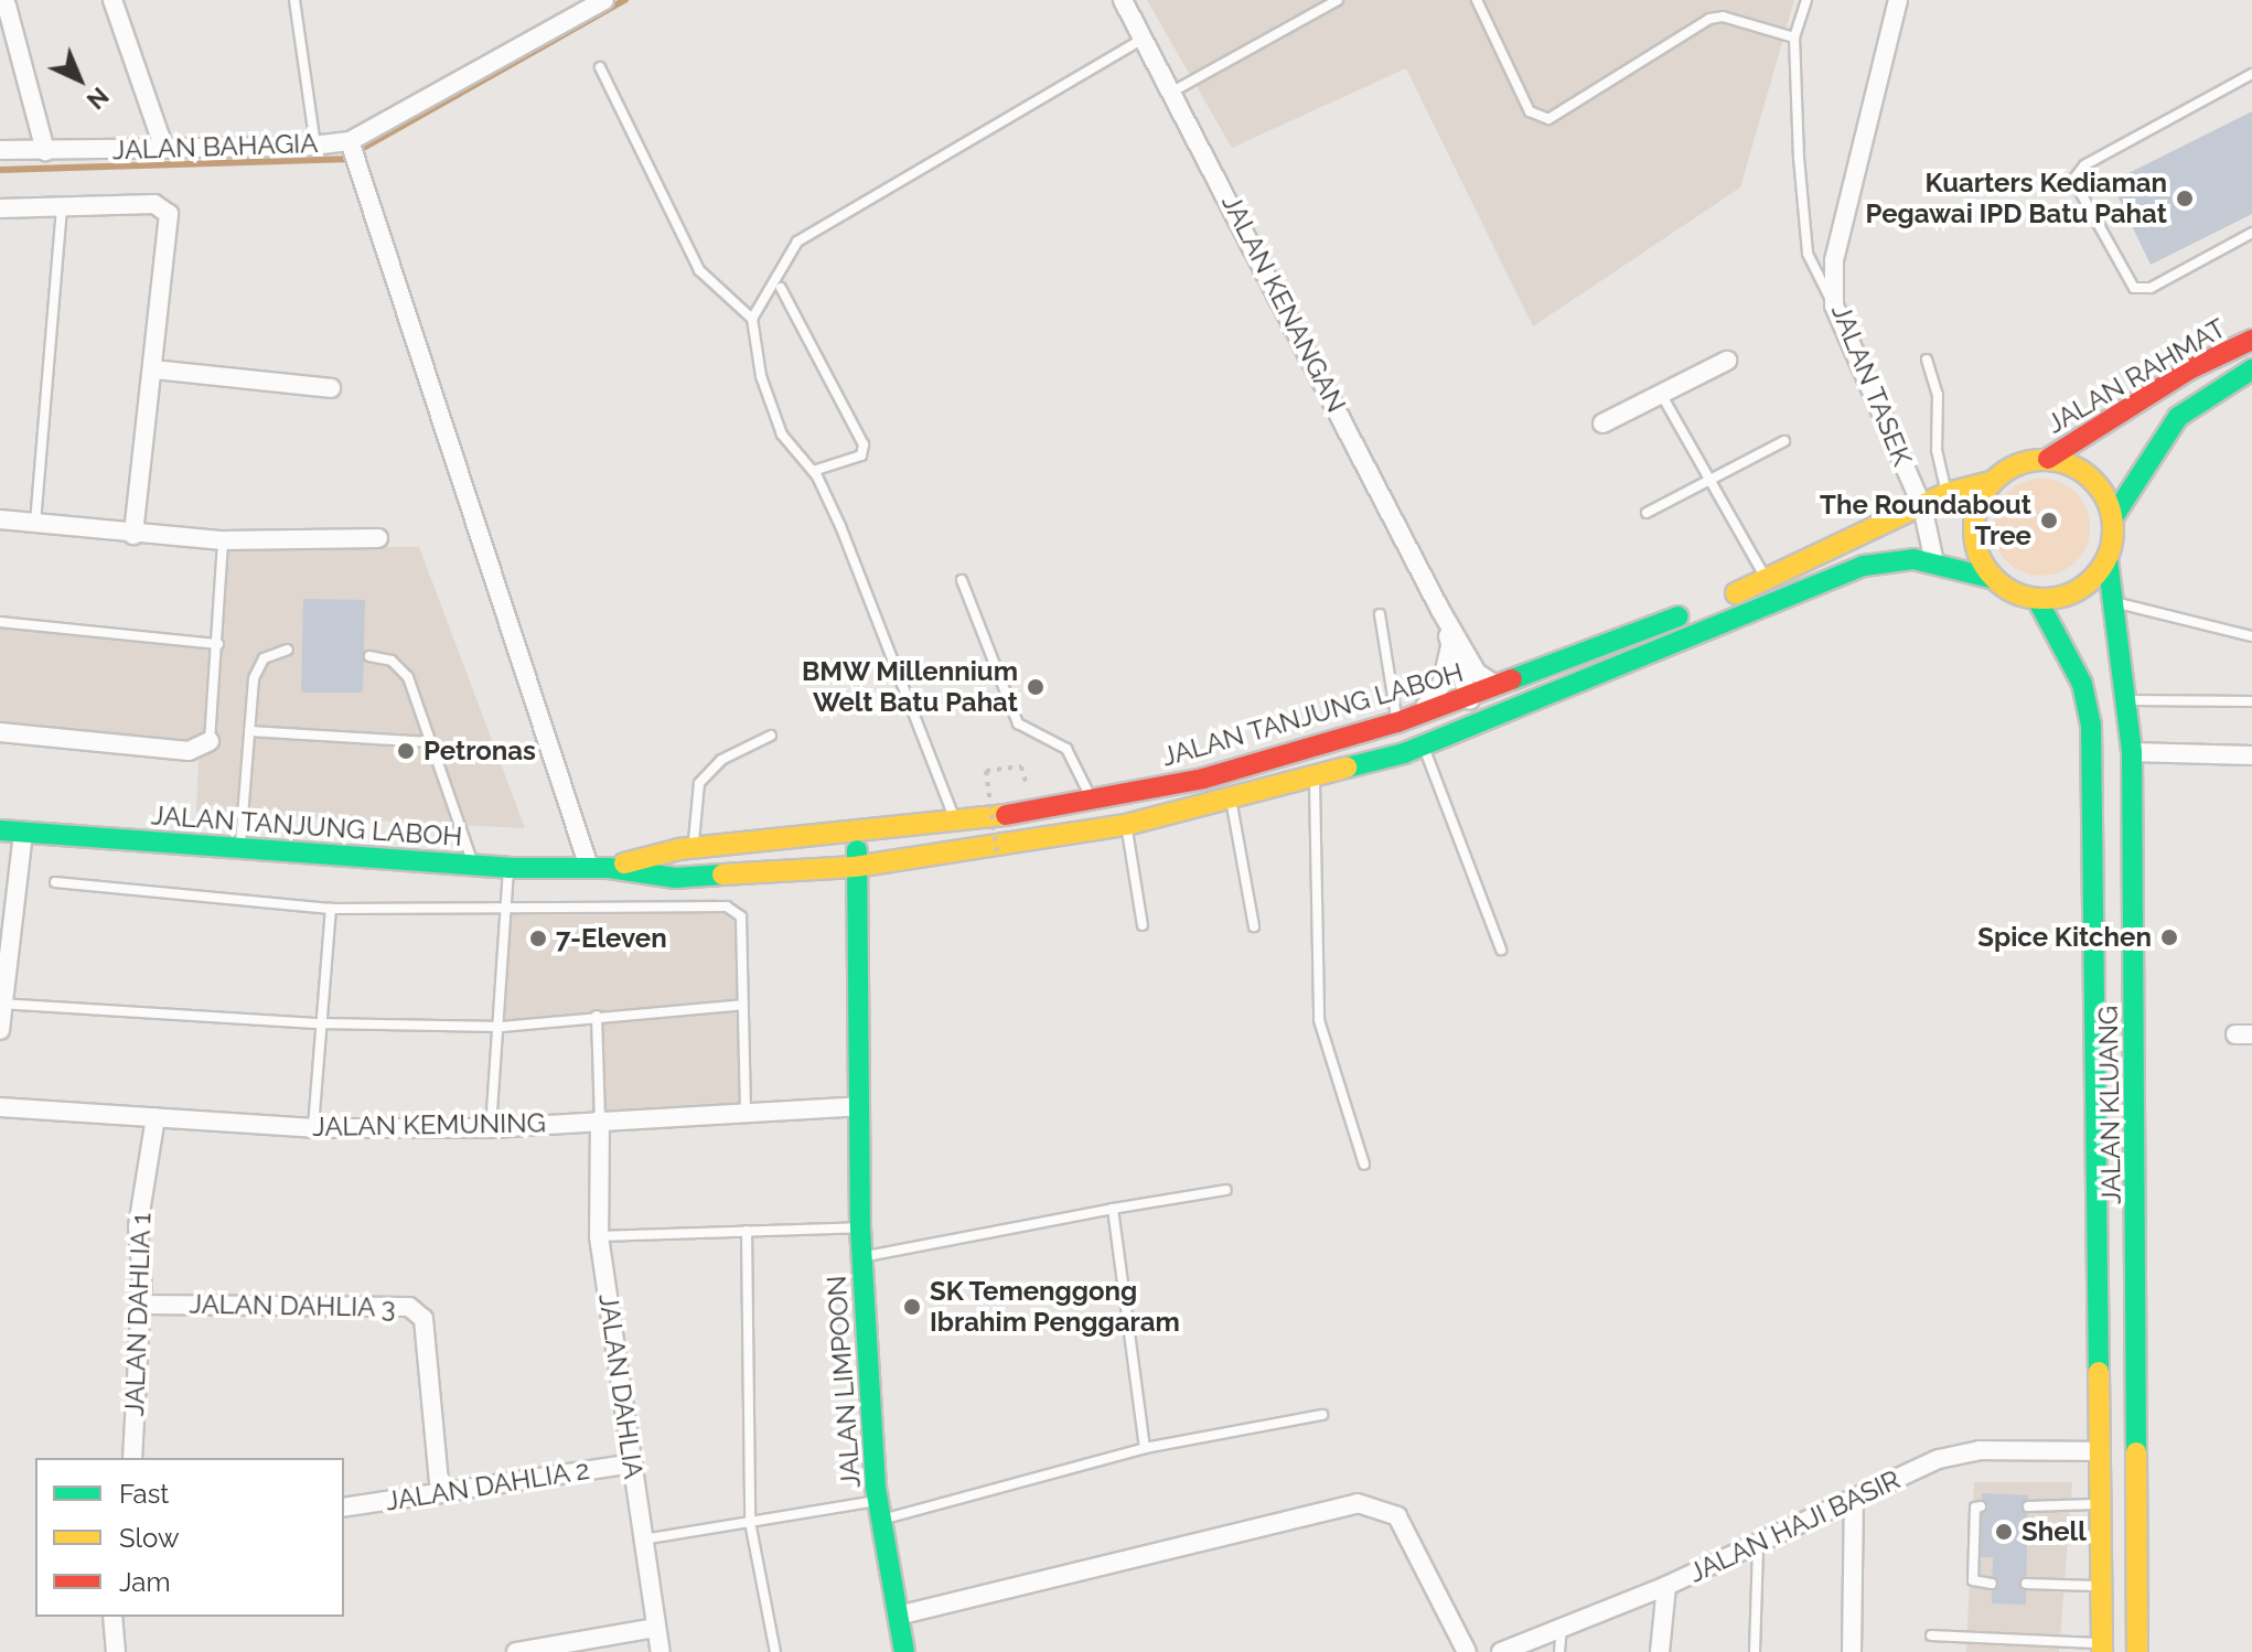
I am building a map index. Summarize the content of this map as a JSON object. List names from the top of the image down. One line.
{"streets":{"main road":["JALAN RAHMAT","JALAN TANJUNG LABOH","JALAN KLUANG","JALAN LIMPOON"],"street":["JALAN BAHAGIA","JALAN KENANGAN","JALAN TASEK","JALAN KEMUNING","JALAN DAHLIA 3","JALAN DAHLIA 1","JALAN DAHLIA","JALAN DAHLIA 2","JALAN HAJI BASIR"]},"crossings":[["JALAN KENANGAN","JALAN TANJUNG LABOH"],["JALAN RAHMAT","JALAN TANJUNG LABOH"],["JALAN RAHMAT","JALAN KLUANG"],["JALAN TASEK","JALAN TANJUNG LABOH"],["JALAN TANJUNG LABOH","JALAN KLUANG"],["JALAN TANJUNG LABOH","JALAN LIMPOON"],["JALAN KLUANG","JALAN HAJI BASIR"],["JALAN KEMUNING","JALAN DAHLIA 1"],["JALAN KEMUNING","JALAN LIMPOON"],["JALAN KEMUNING","JALAN DAHLIA"],["JALAN DAHLIA 3","JALAN DAHLIA 1"],["JALAN DAHLIA 3","JALAN DAHLIA 2"],["JALAN DAHLIA","JALAN DAHLIA 2"]],"places":["Kuarters Kediaman Pegawai IPD Batu Pahat","The Roundabout Tree","BMW Millennium Welt Batu Pahat","Petronas","Spice Kitchen","7-Eleven","SK Temenggong Ibrahim Penggaram","Shell"],"legend":["Fast","Slow","Jam"],"north":"bottom right"}
